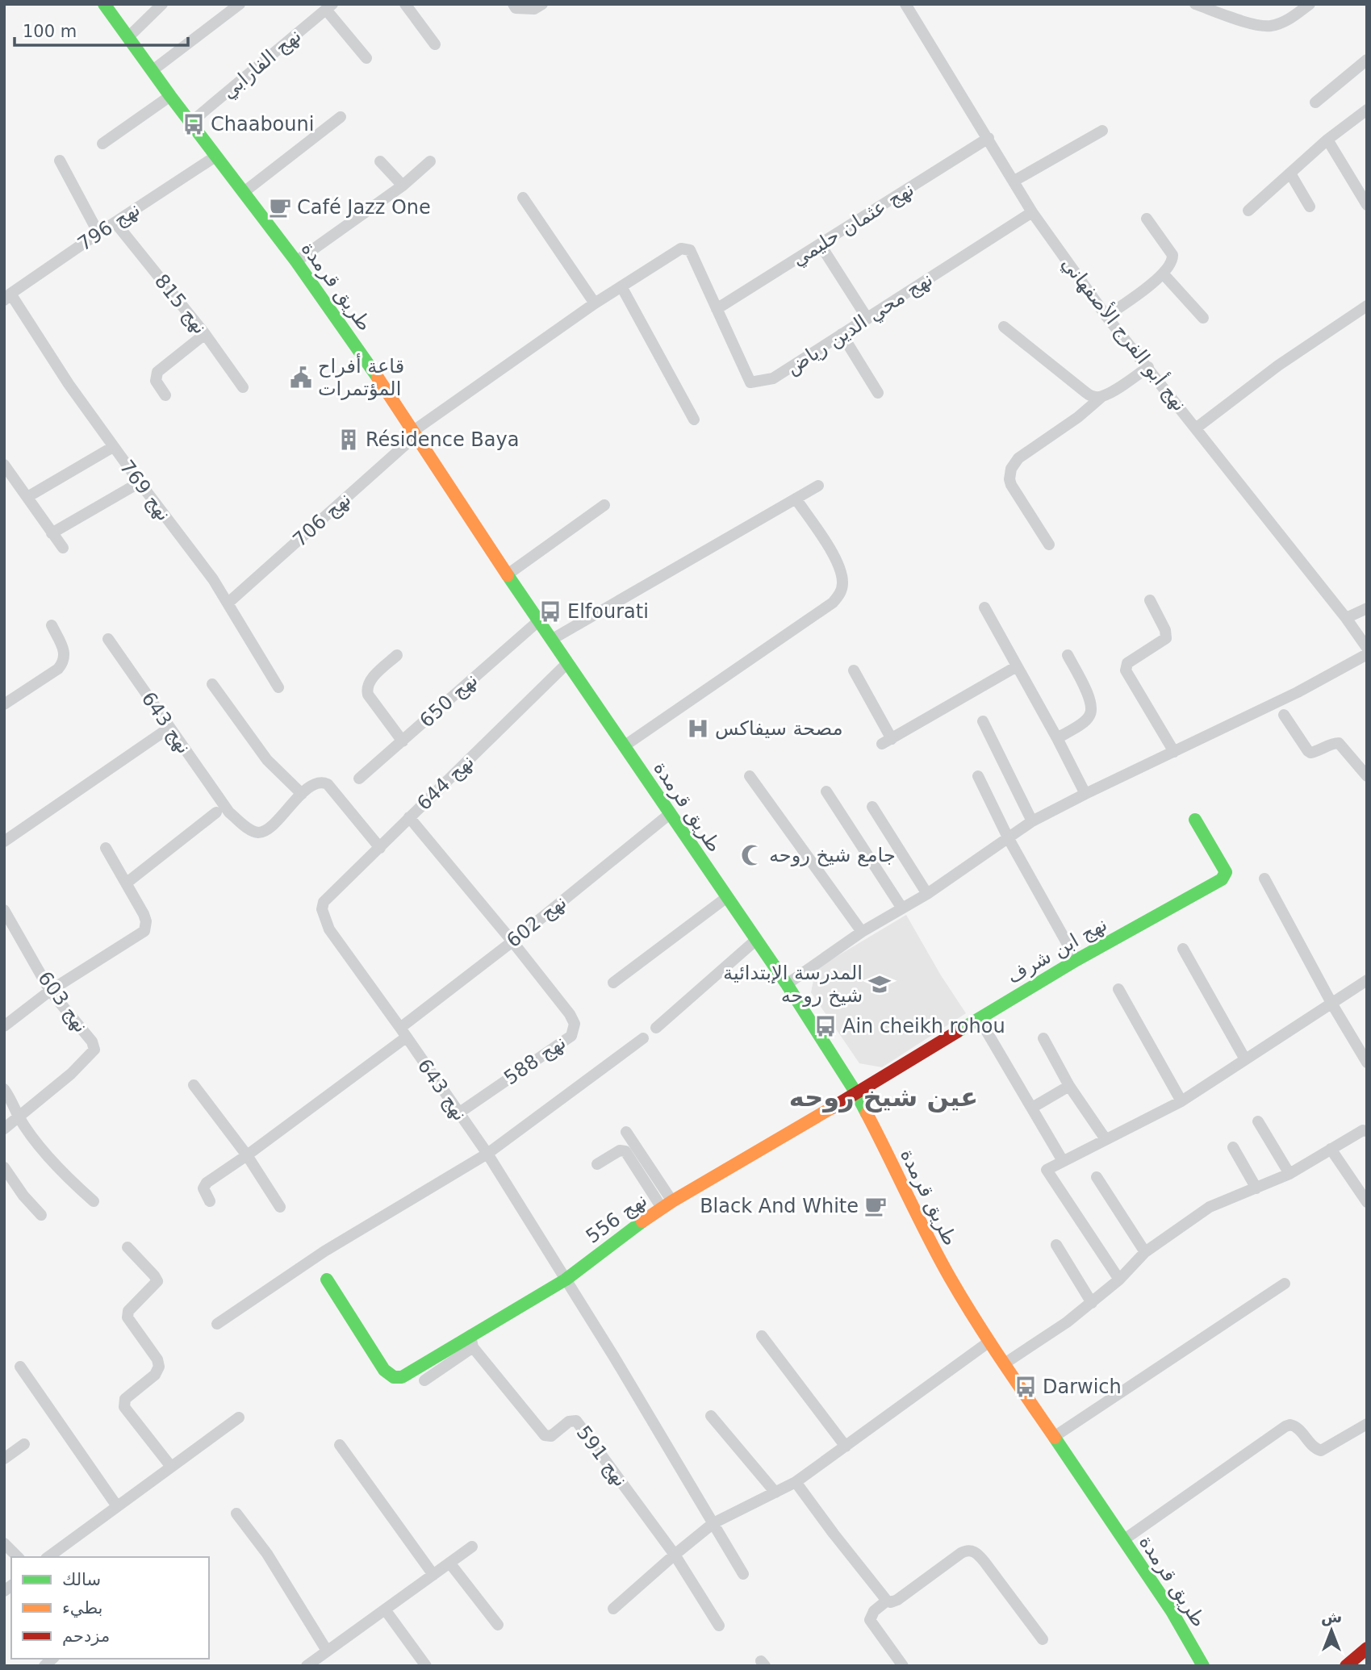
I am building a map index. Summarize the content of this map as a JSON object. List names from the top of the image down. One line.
{"streets":{"main road":["طريق قرمدة","نهج ابن شرف","نهج 556"],"street":["نهج الفارابي","نهج عثمان حليمي","نهج 796","نهج 815","نهج محي الدين رياض","نهج أبو الفرج الأصفهاني","نهج 769","نهج 706","نهج 650","نهج 643","نهج 644","نهج 602","نهج 603","نهج 588","نهج 591"]},"crossings":[["نهج الفارابي","طريق قرمدة"],["نهج عثمان حليمي","نهج محي الدين رياض"],["نهج عثمان حليمي","نهج أبو الفرج الأصفهاني"],["نهج عثمان حليمي","نهج 706"],["نهج 796","طريق قرمدة"],["نهج 796","نهج 815"],["نهج 796","نهج 769"],["طريق قرمدة","نهج 706"],["طريق قرمدة","نهج 650"],["طريق قرمدة","نهج 644"],["طريق قرمدة","نهج 602"],["طريق قرمدة","نهج ابن شرف"],["طريق قرمدة","نهج 556"],["نهج محي الدين رياض","نهج أبو الفرج الأصفهاني"],["نهج محي الدين رياض","نهج 706"],["نهج 769","نهج 706"],["نهج 643","نهج 644"],["نهج 643","نهج 602"],["نهج 643","نهج 588"],["نهج 643","نهج 556"],["نهج 602","نهج 588"],["نهج ابن شرف","نهج 556"],["نهج 556","نهج 591"]],"districts":["عين شيخ روحه"],"places":{"bus stop":["Chaabouni","Elfourati","Ain cheikh rohou","Darwich"],"cafe":["Café Jazz One","Black And White"],"public building":["قاعة أفراح المؤتمرات"],"building":["Résidence Baya"],"hospital":["مصحة سيفاكس"],"mosque":["جامع شيخ روحه"],"school or university":["المدرسة الإبتدائية شيخ روحه"]},"legend":["سالك","بطيء","مزدحم"],"scale_bar":"100 m","north":"top"}
